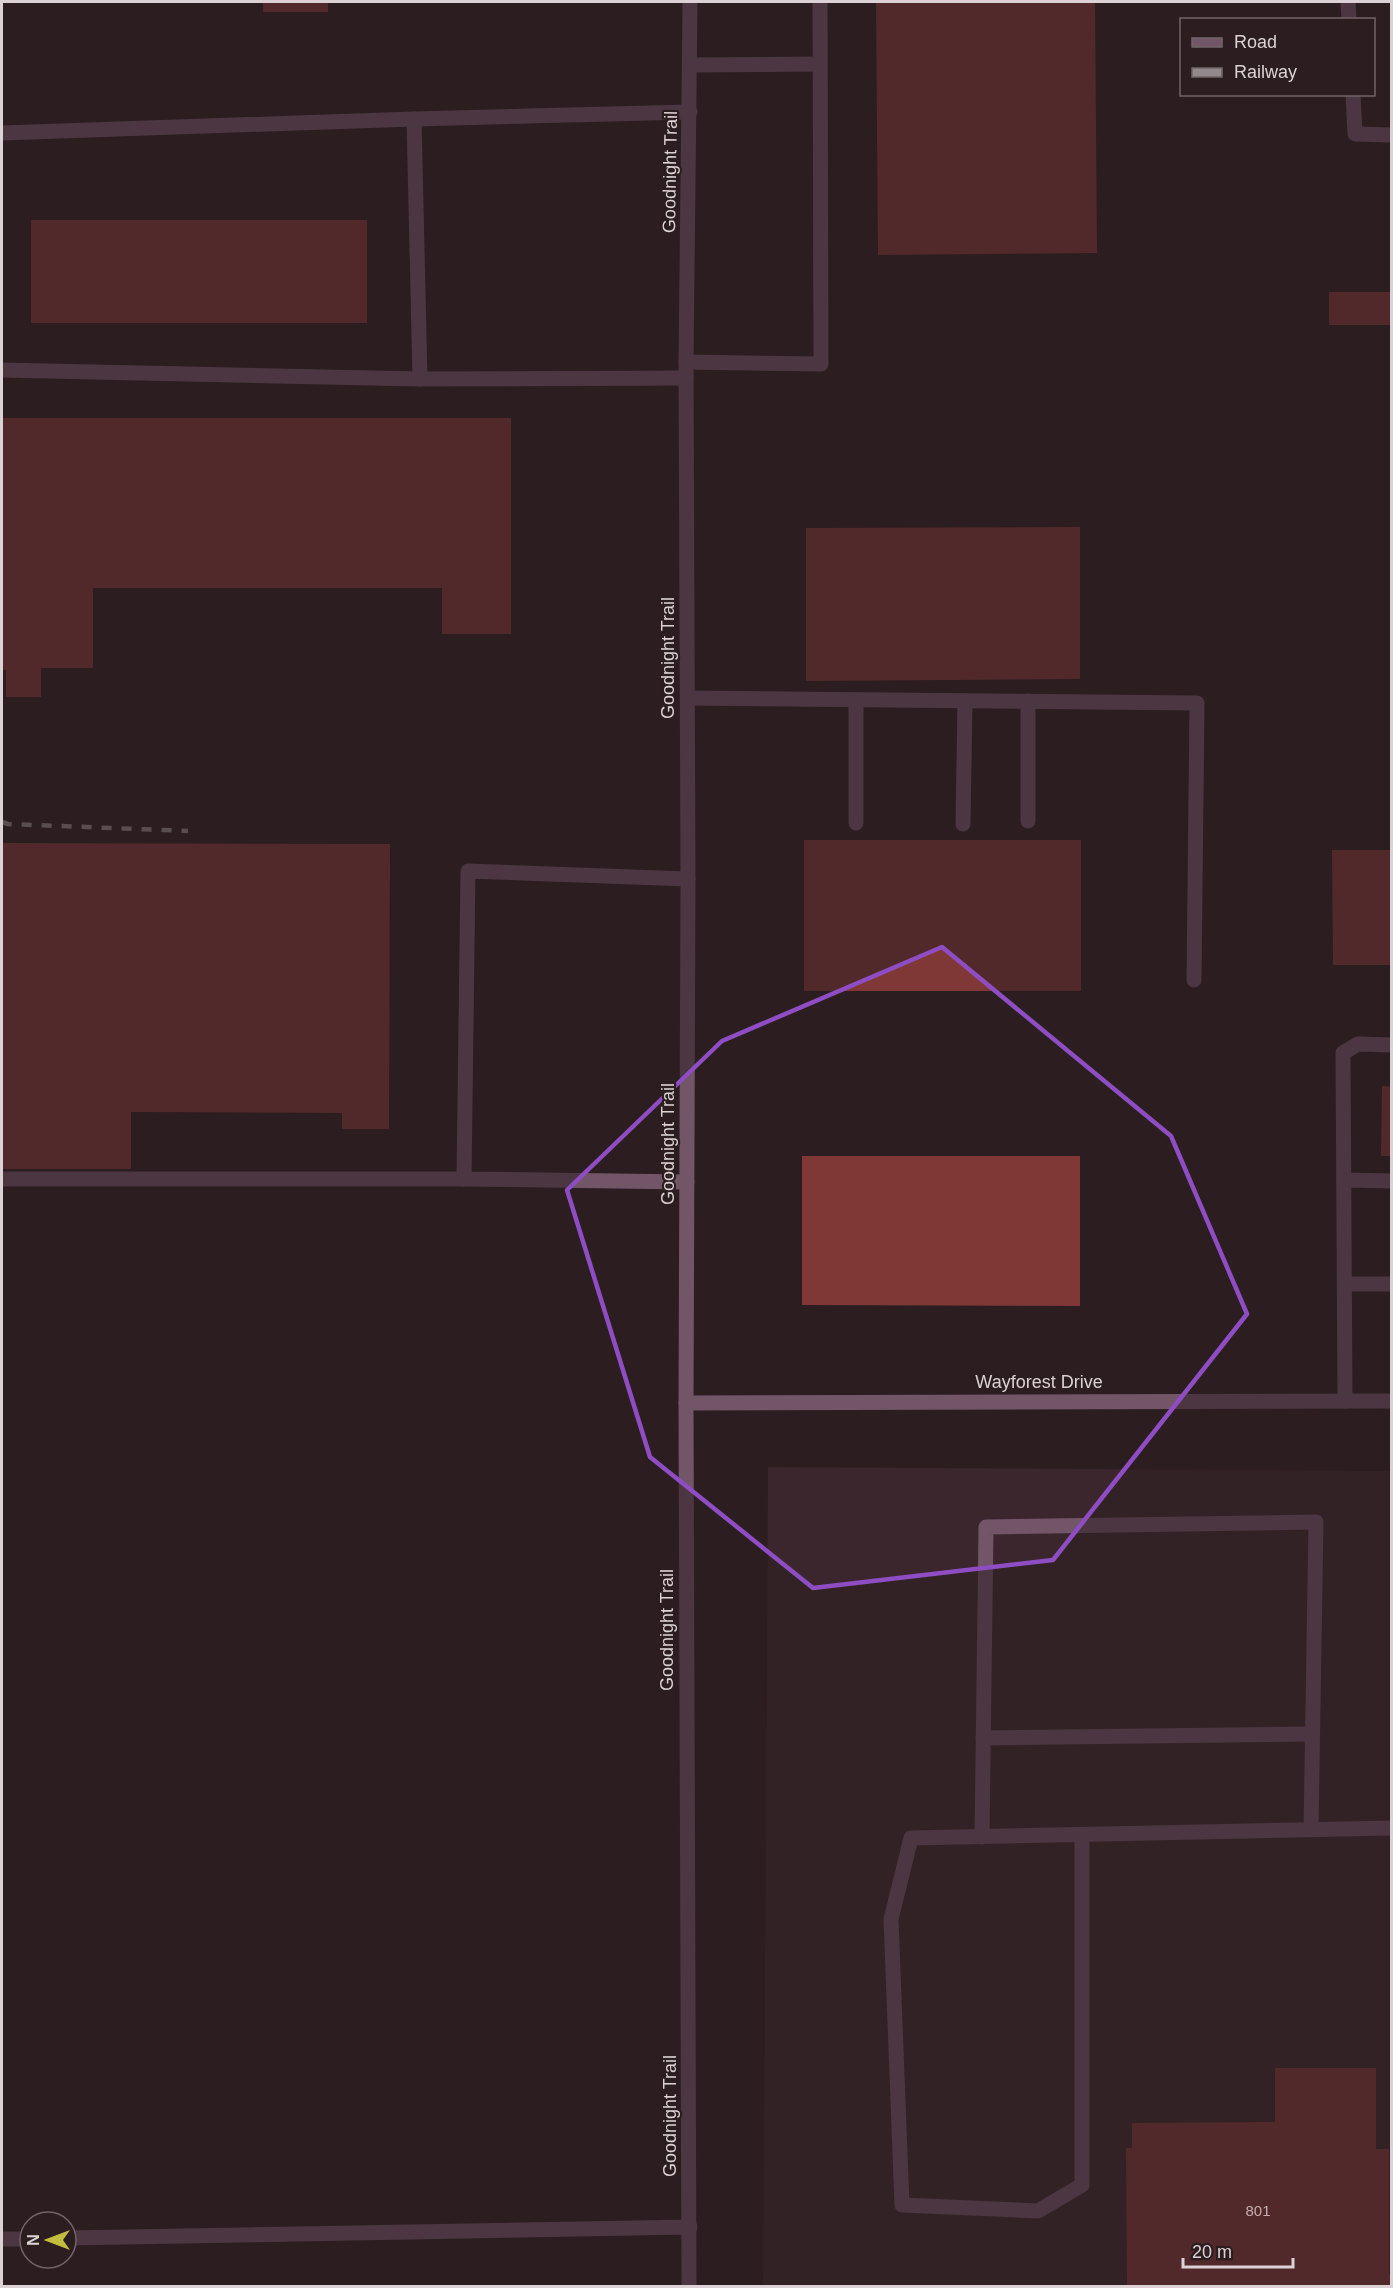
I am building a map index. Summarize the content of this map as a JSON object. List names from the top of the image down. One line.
{"streets":{"street":["Goodnight Trail","Wayforest Drive"]},"crossings":[["Goodnight Trail","Wayforest Drive"]],"house_numbers":["801"],"legend":["Road","Railway"],"scale_bar":"20 m","north":"left"}
